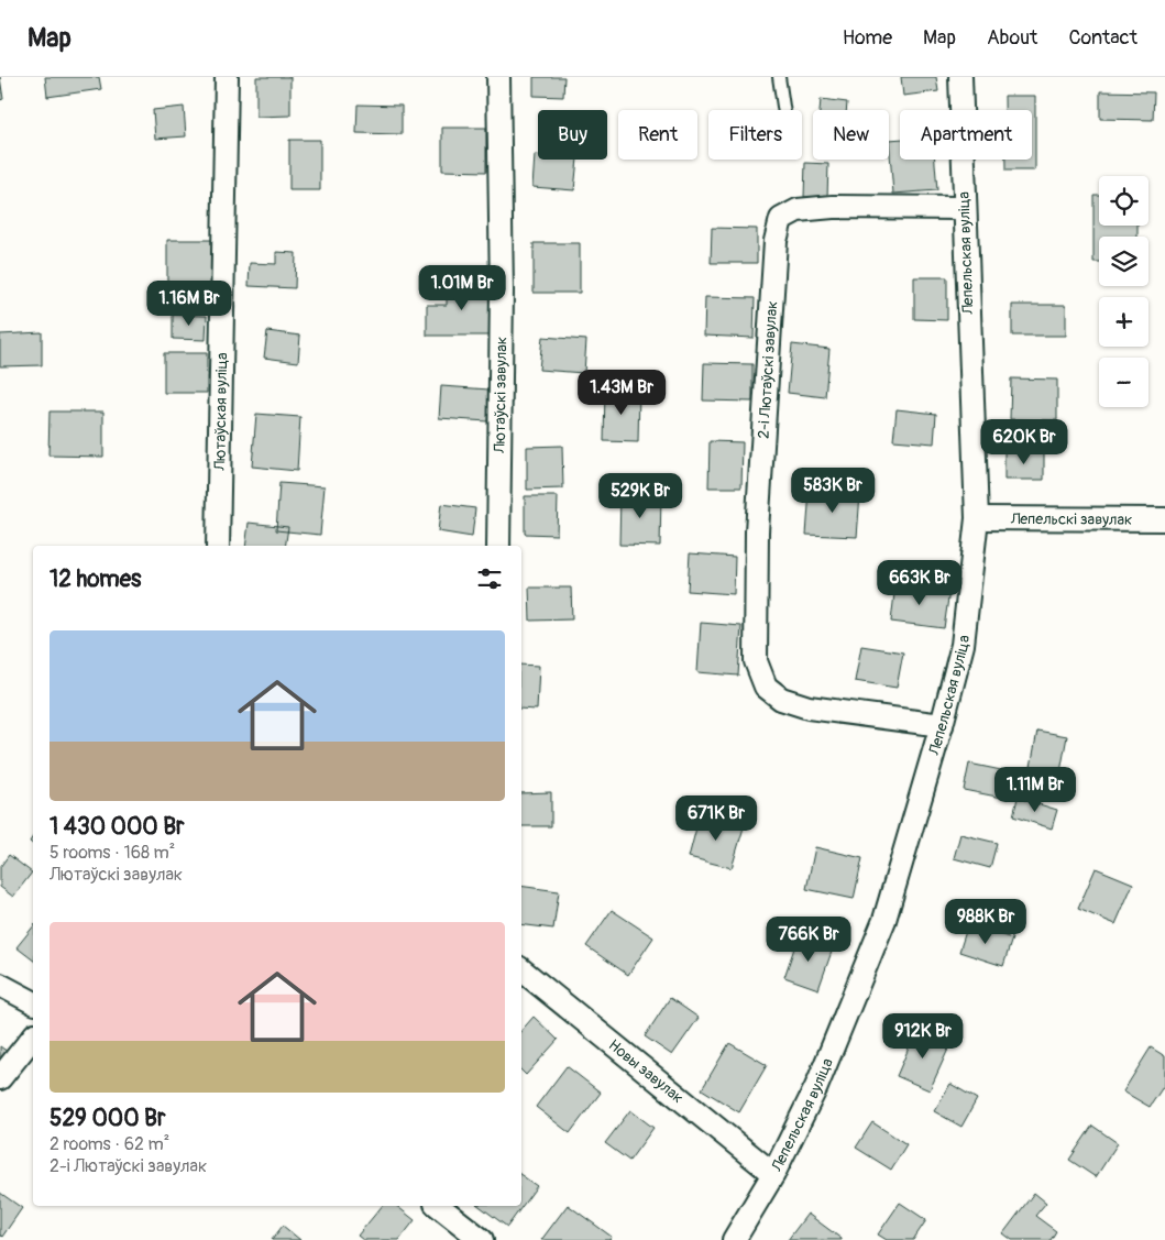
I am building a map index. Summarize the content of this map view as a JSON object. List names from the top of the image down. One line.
{"streets":{"street":["Лепельская вуліца","2-і Лютаўскі завулак","Лютаўскі завулак","Лютаўская вуліца","Лепельскі завулак","Новы завулак"]},"crossings":[["Лепельская вуліца","2-і Лютаўскі завулак"],["Лепельская вуліца","Лепельскі завулак"],["Лепельская вуліца","Новы завулак"]],"page":{"header":"Map","nav":["Home","Map","About","Contact"],"chip":["Buy","Rent","Filters","New","Apartment"],"map_buttons":["+","−"],"price":["1.01M Br","1.16M Br","1.43M Br","620K Br","583K Br","529K Br","663K Br","1.11M Br","671K Br","988K Br","766K Br","912K Br"],"heading":"12 homes","list":[{"name":"1 430 000 Br","note":"5 rooms · 168 m² · Лютаўскі завулак"},{"name":"529 000 Br","note":"2 rooms · 62 m² · 2-і Лютаўскі завулак"}]}}
